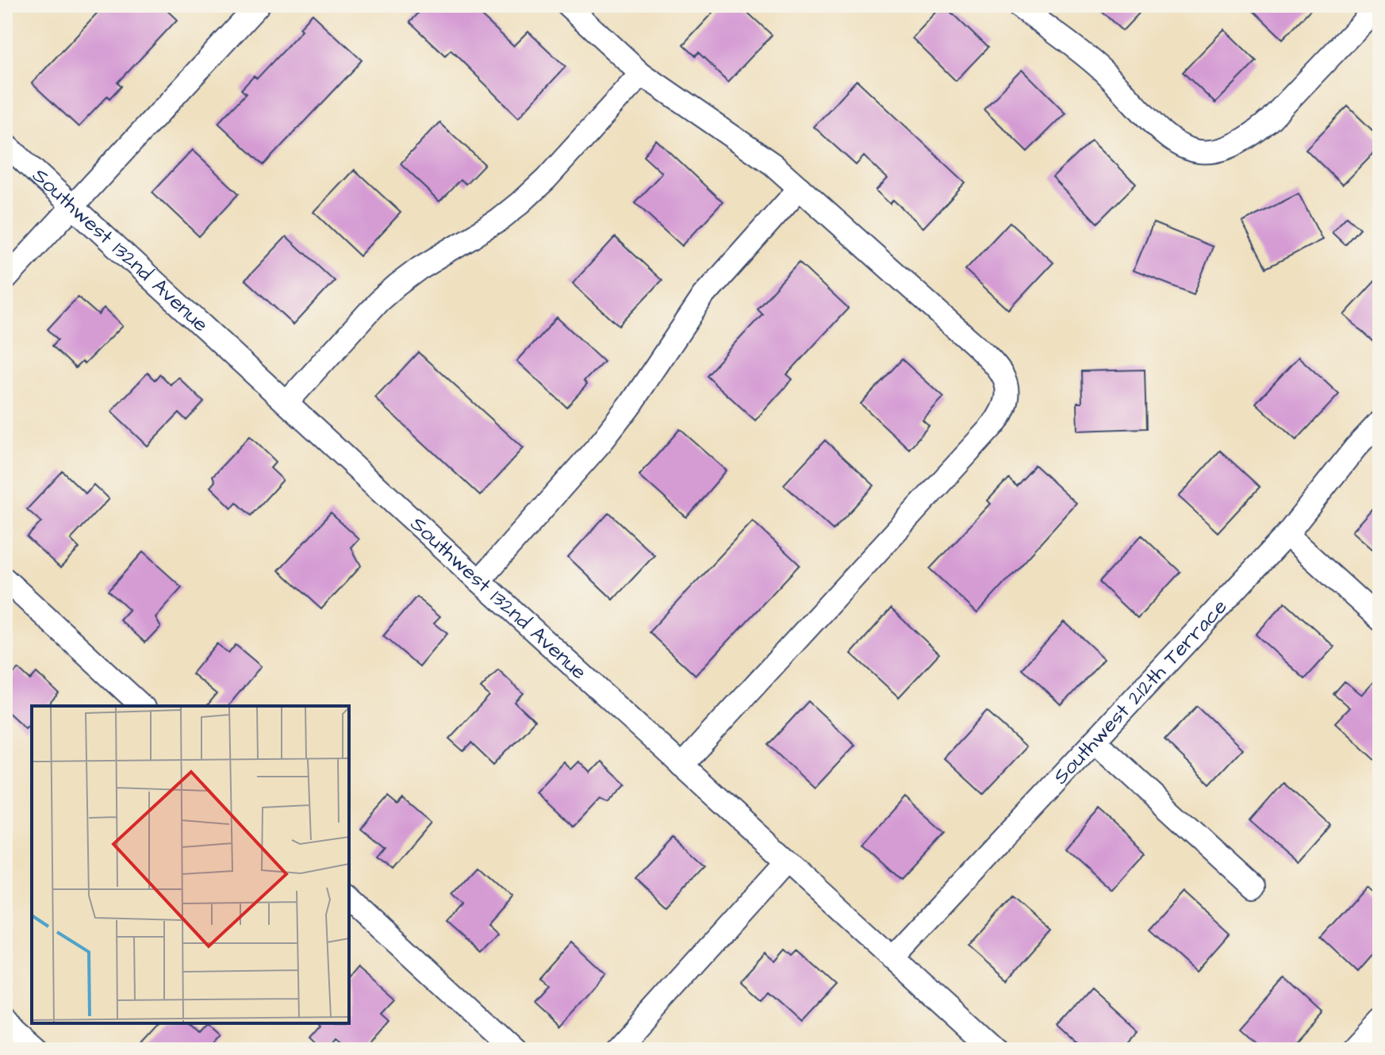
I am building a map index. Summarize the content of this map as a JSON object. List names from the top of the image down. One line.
{"streets":{"street":["Southwest 132nd Avenue","Southwest 212th Terrace"]},"crossings":[["Southwest 132nd Avenue","Southwest 212th Terrace"]]}
